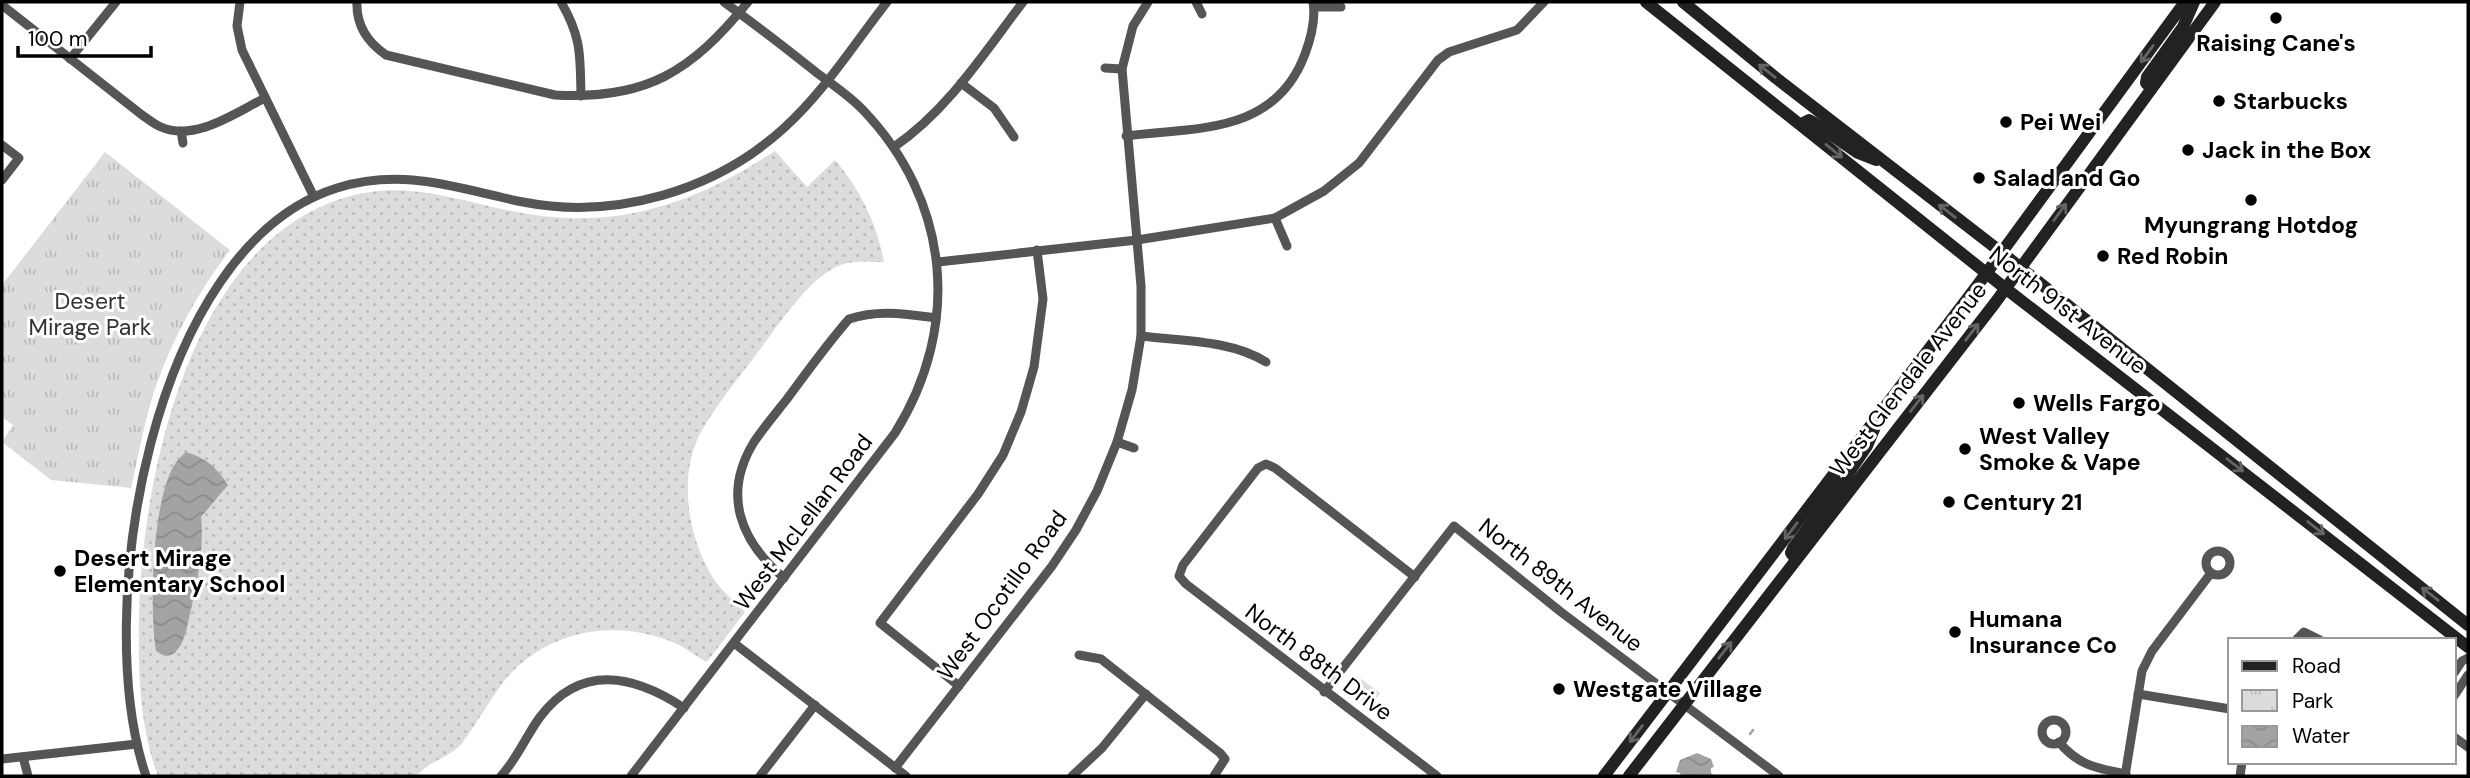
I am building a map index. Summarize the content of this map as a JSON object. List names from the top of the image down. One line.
{"streets":{"main road":["North 91st Avenue","West Glendale Avenue"],"street":["West McLellan Road","North 89th Avenue","West Ocotillo Road","North 88th Drive"]},"crossings":[["North 91st Avenue","West Glendale Avenue"],["West Glendale Avenue","North 89th Avenue"],["North 89th Avenue","North 88th Drive"]],"parks":["Desert Mirage Park"],"places":["Raising Cane's","Starbucks","Pei Wei","Jack in the Box","Salad and Go","Myungrang Hotdog","Red Robin","Wells Fargo","West Valley Smoke & Vape","Century 21","Desert Mirage Elementary School","Humana Insurance Co","Westgate Village"],"legend":["Road","Park","Water"],"scale_bar":"100 m"}
